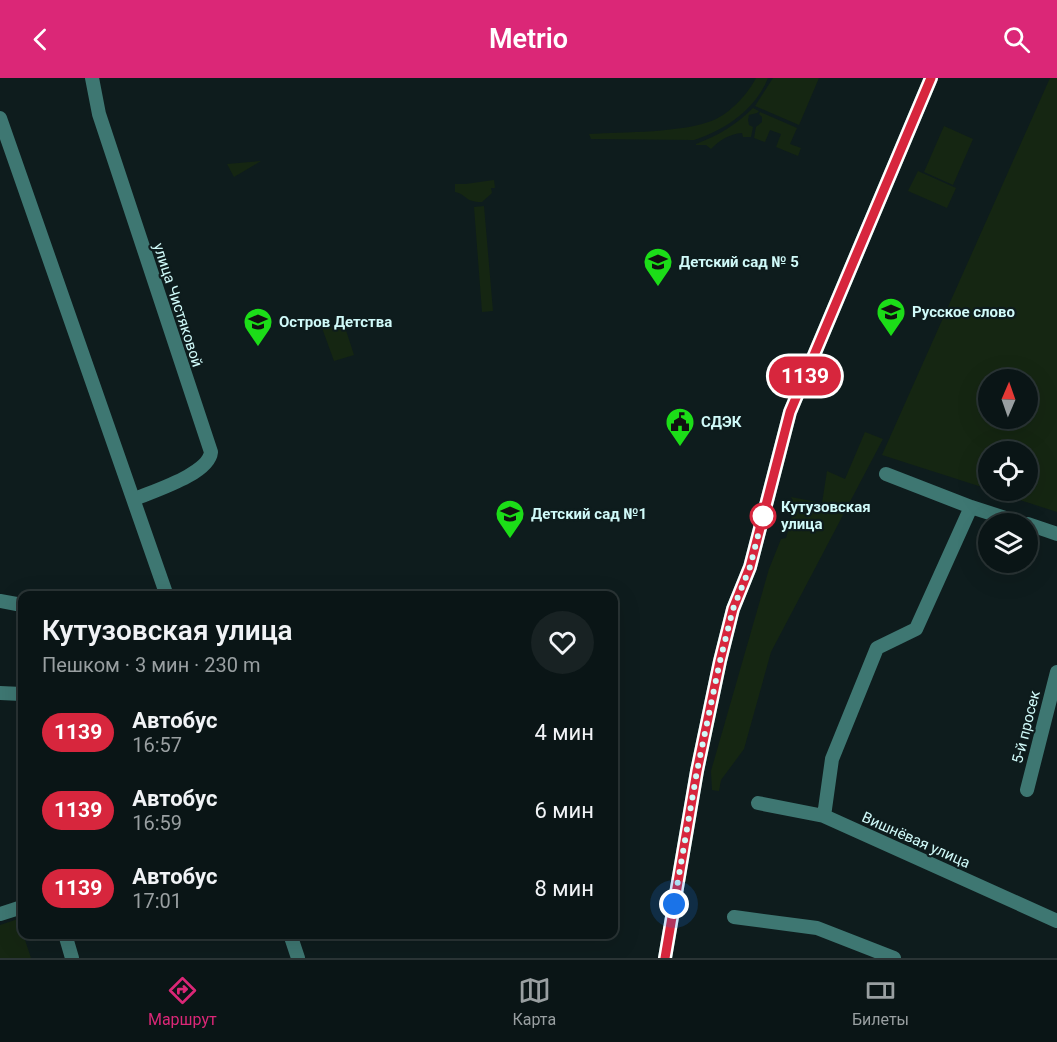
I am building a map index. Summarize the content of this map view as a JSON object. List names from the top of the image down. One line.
{"streets":{"street":["улица Чистяковой","5-й просек","Вишнёвая улица"]},"places":{"school or university":["Детский сад № 5","Русское слово","Остров Детства","Детский сад №1"],"public building":["СДЭК"],"other":["Кутузовская улица"]},"lines":["bus line 1139"],"north":"top","page":{"header":"Metrio","on_map":"1139","heading":["Кутузовская улица","Пешком · 3 мин · 230 m"],"list":[{"mark":"1139","name":"Автобус","note":"16:57","value":"4 мин"},{"mark":"1139","name":"Автобус","note":"16:59","value":"6 мин"},{"mark":"1139","name":"Автобус","note":"17:01","value":"8 мин"}],"tabs":["Маршрут","Карта","Билеты"]}}
